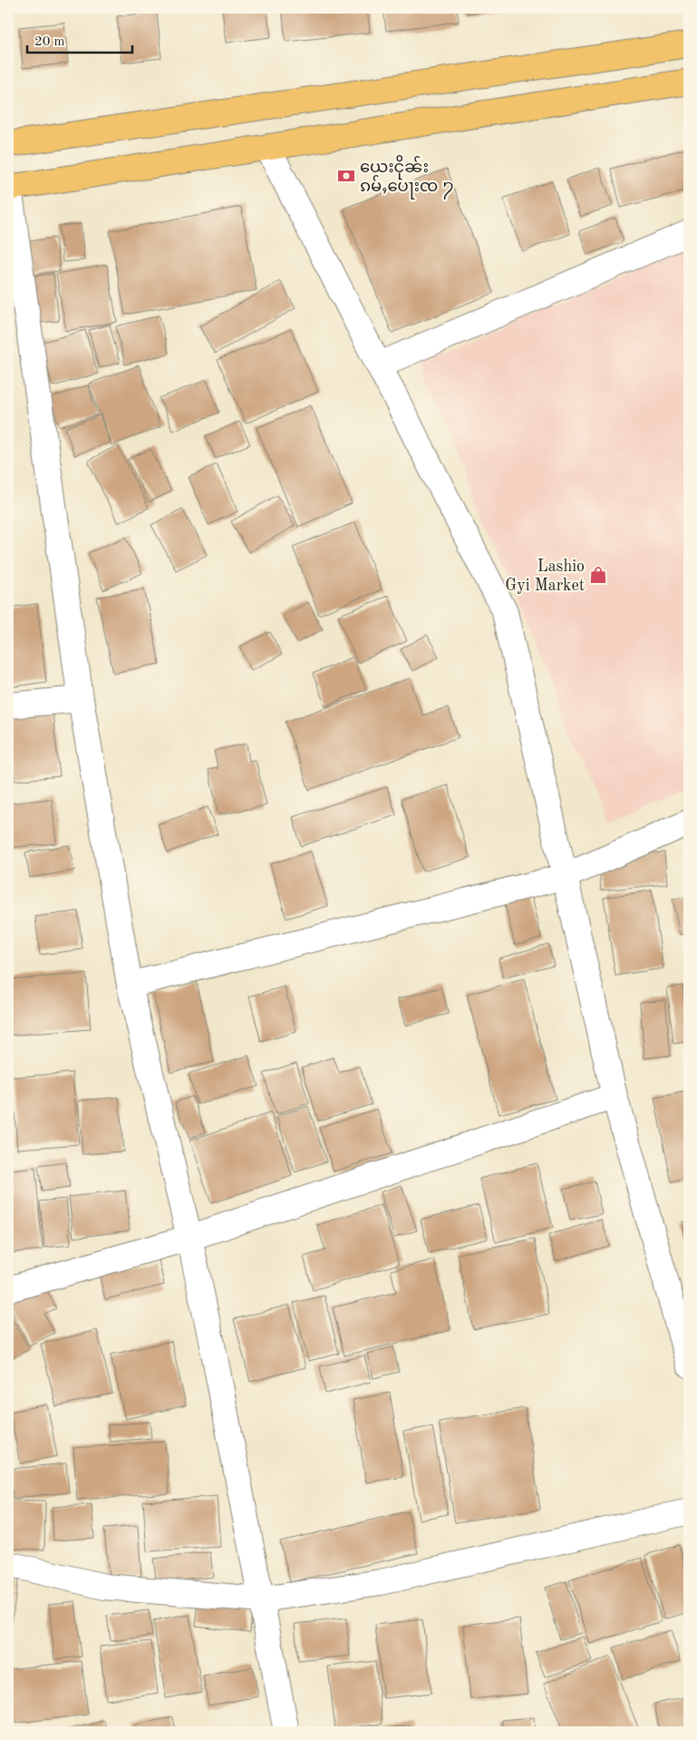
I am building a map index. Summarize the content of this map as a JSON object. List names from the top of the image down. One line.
{"places":{"bank":["ယေးငိုၼ်း ၵမ်ႇပေႃးၸ ႒"],"shop":["Lashio Gyi Market"]},"scale_bar":"20 m"}
